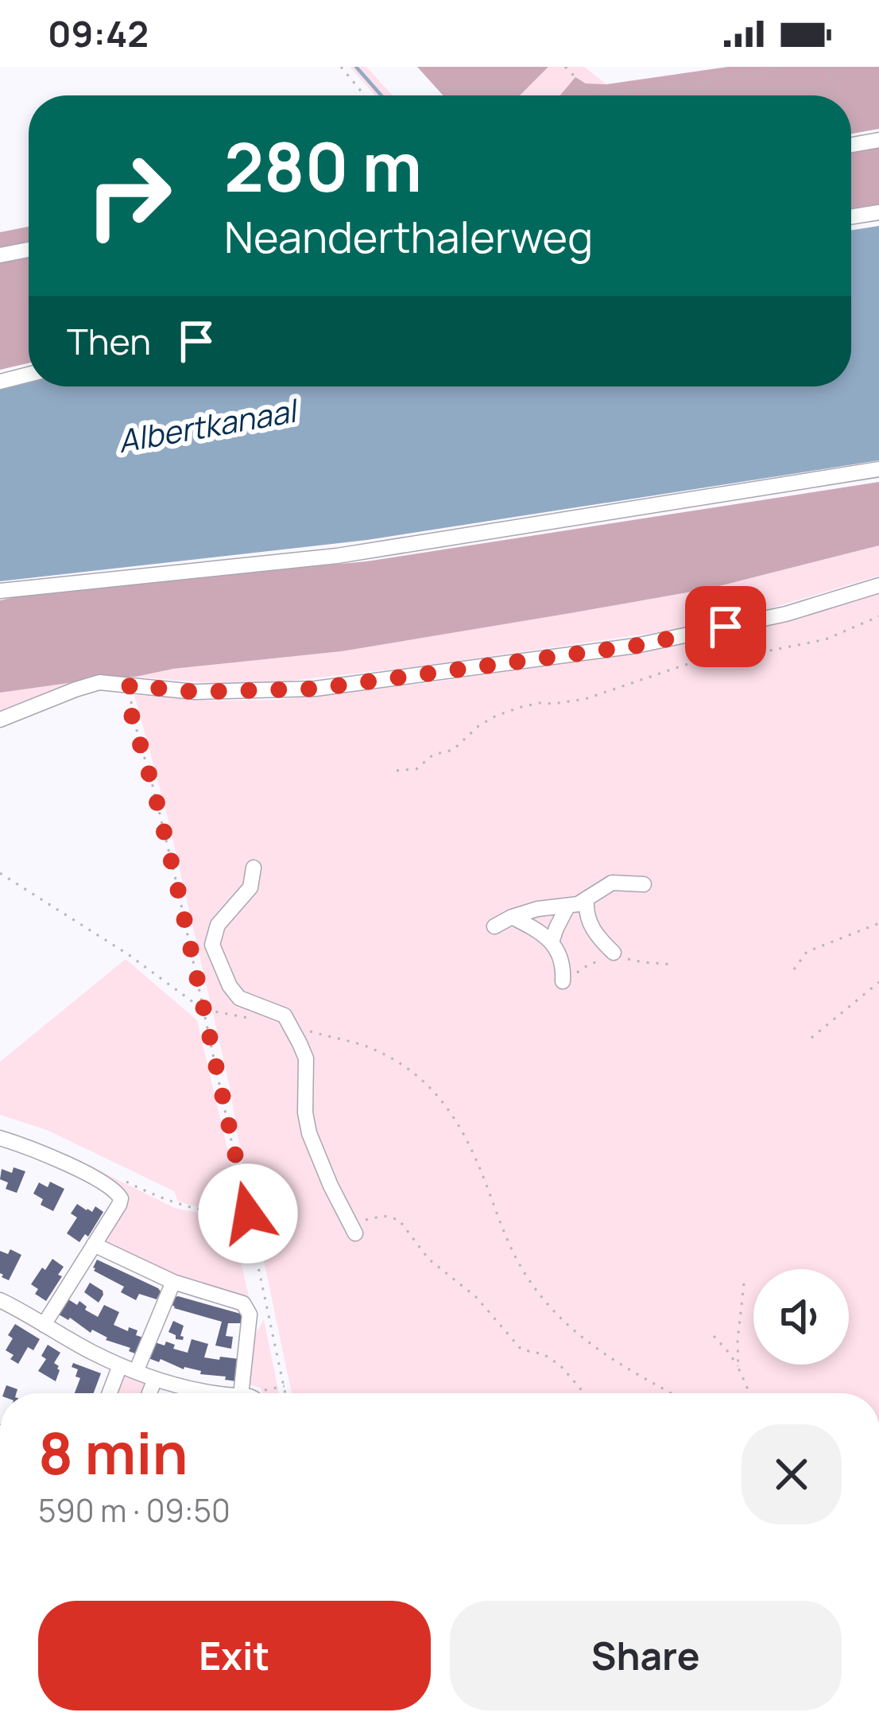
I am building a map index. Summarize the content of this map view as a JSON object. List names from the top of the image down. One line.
{"water":["Albertkanaal"],"page":{"status":"09:42","turn":["280 m","Neanderthalerweg"],"then":"Then","heading":["8 min","590 m · 09:50"],"buttons":["Exit","Share"]}}
